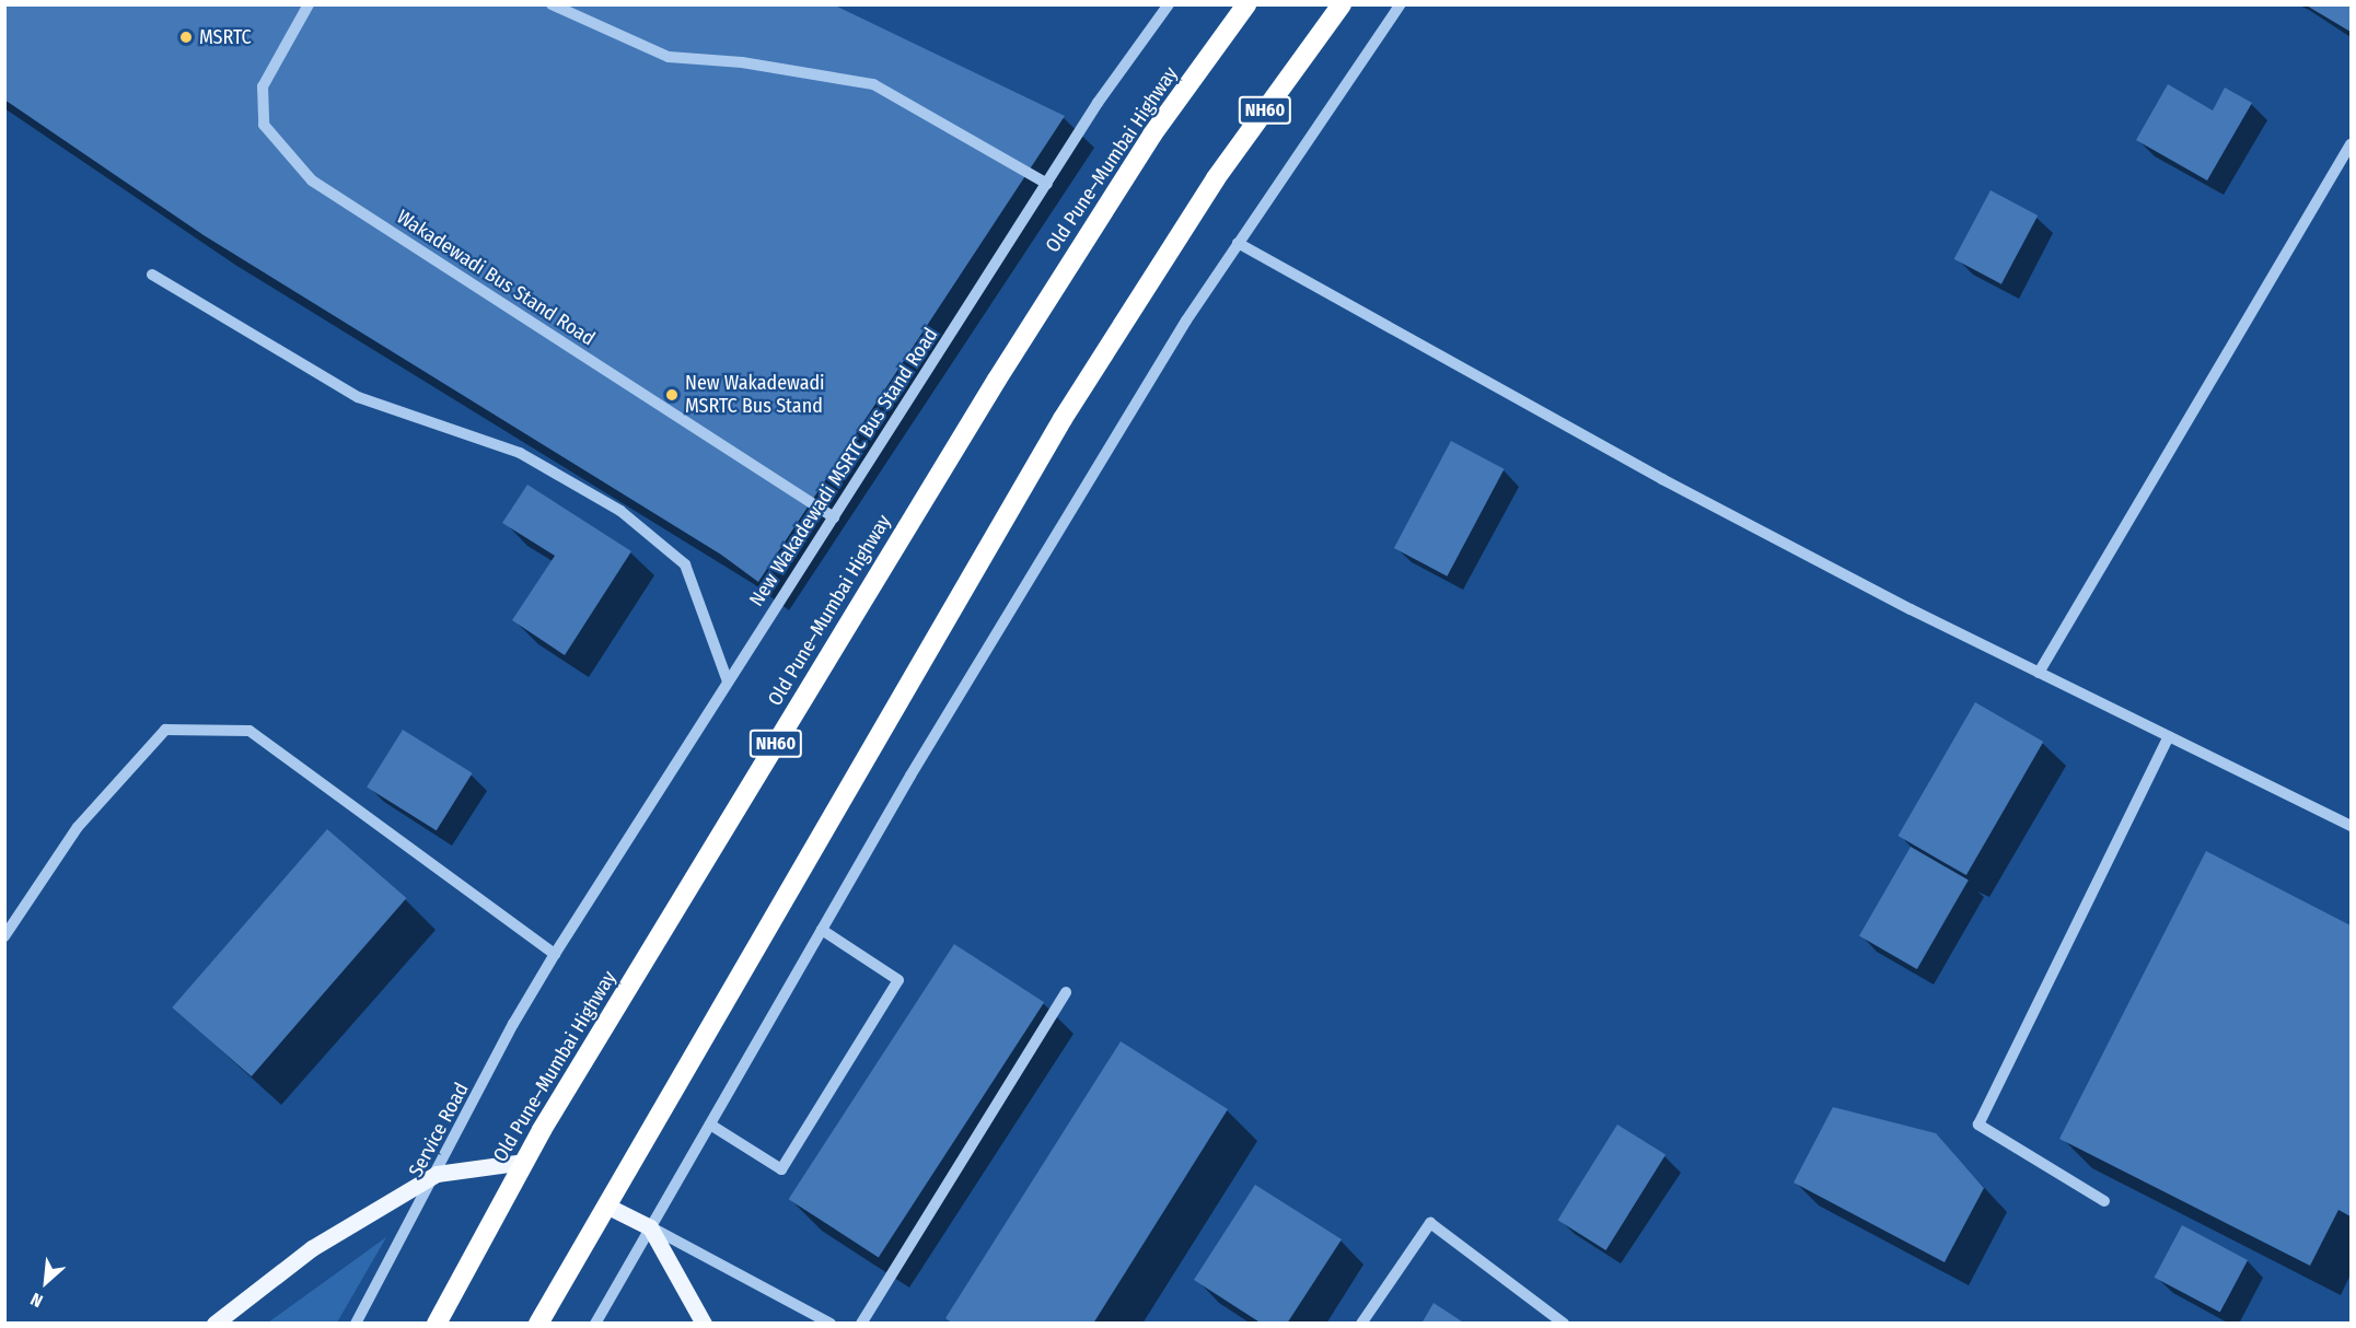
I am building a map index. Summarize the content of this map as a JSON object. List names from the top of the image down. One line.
{"streets":{"highway":["NH60","Old Pune–Mumbai Highway"],"street":["Wakadewadi Bus Stand Road","New Wakadewadi MSRTC Bus Stand Road","Service Road"]},"crossings":[["Wakadewadi Bus Stand Road","New Wakadewadi MSRTC Bus Stand Road"],["New Wakadewadi MSRTC Bus Stand Road","Service Road"]],"places":["MSRTC","New Wakadewadi MSRTC Bus Stand"],"north":"bottom left"}
